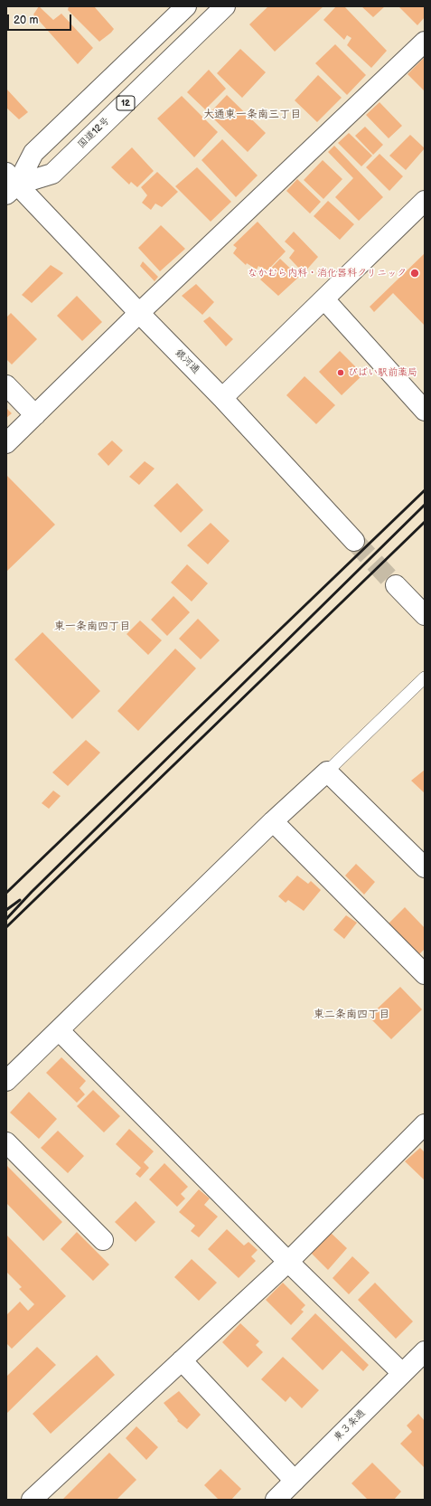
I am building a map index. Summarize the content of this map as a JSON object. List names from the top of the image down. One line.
{"streets":{"main road":["12","国道12号","銀河通","東３条通"]},"crossings":[["国道12号","銀河通"]],"districts":["大通東一条南三丁目","東一条南四丁目","東二条南四丁目"],"places":["なかむら内科・消化器科クリニック","びばい駅前薬局"],"scale_bar":"20 m"}
